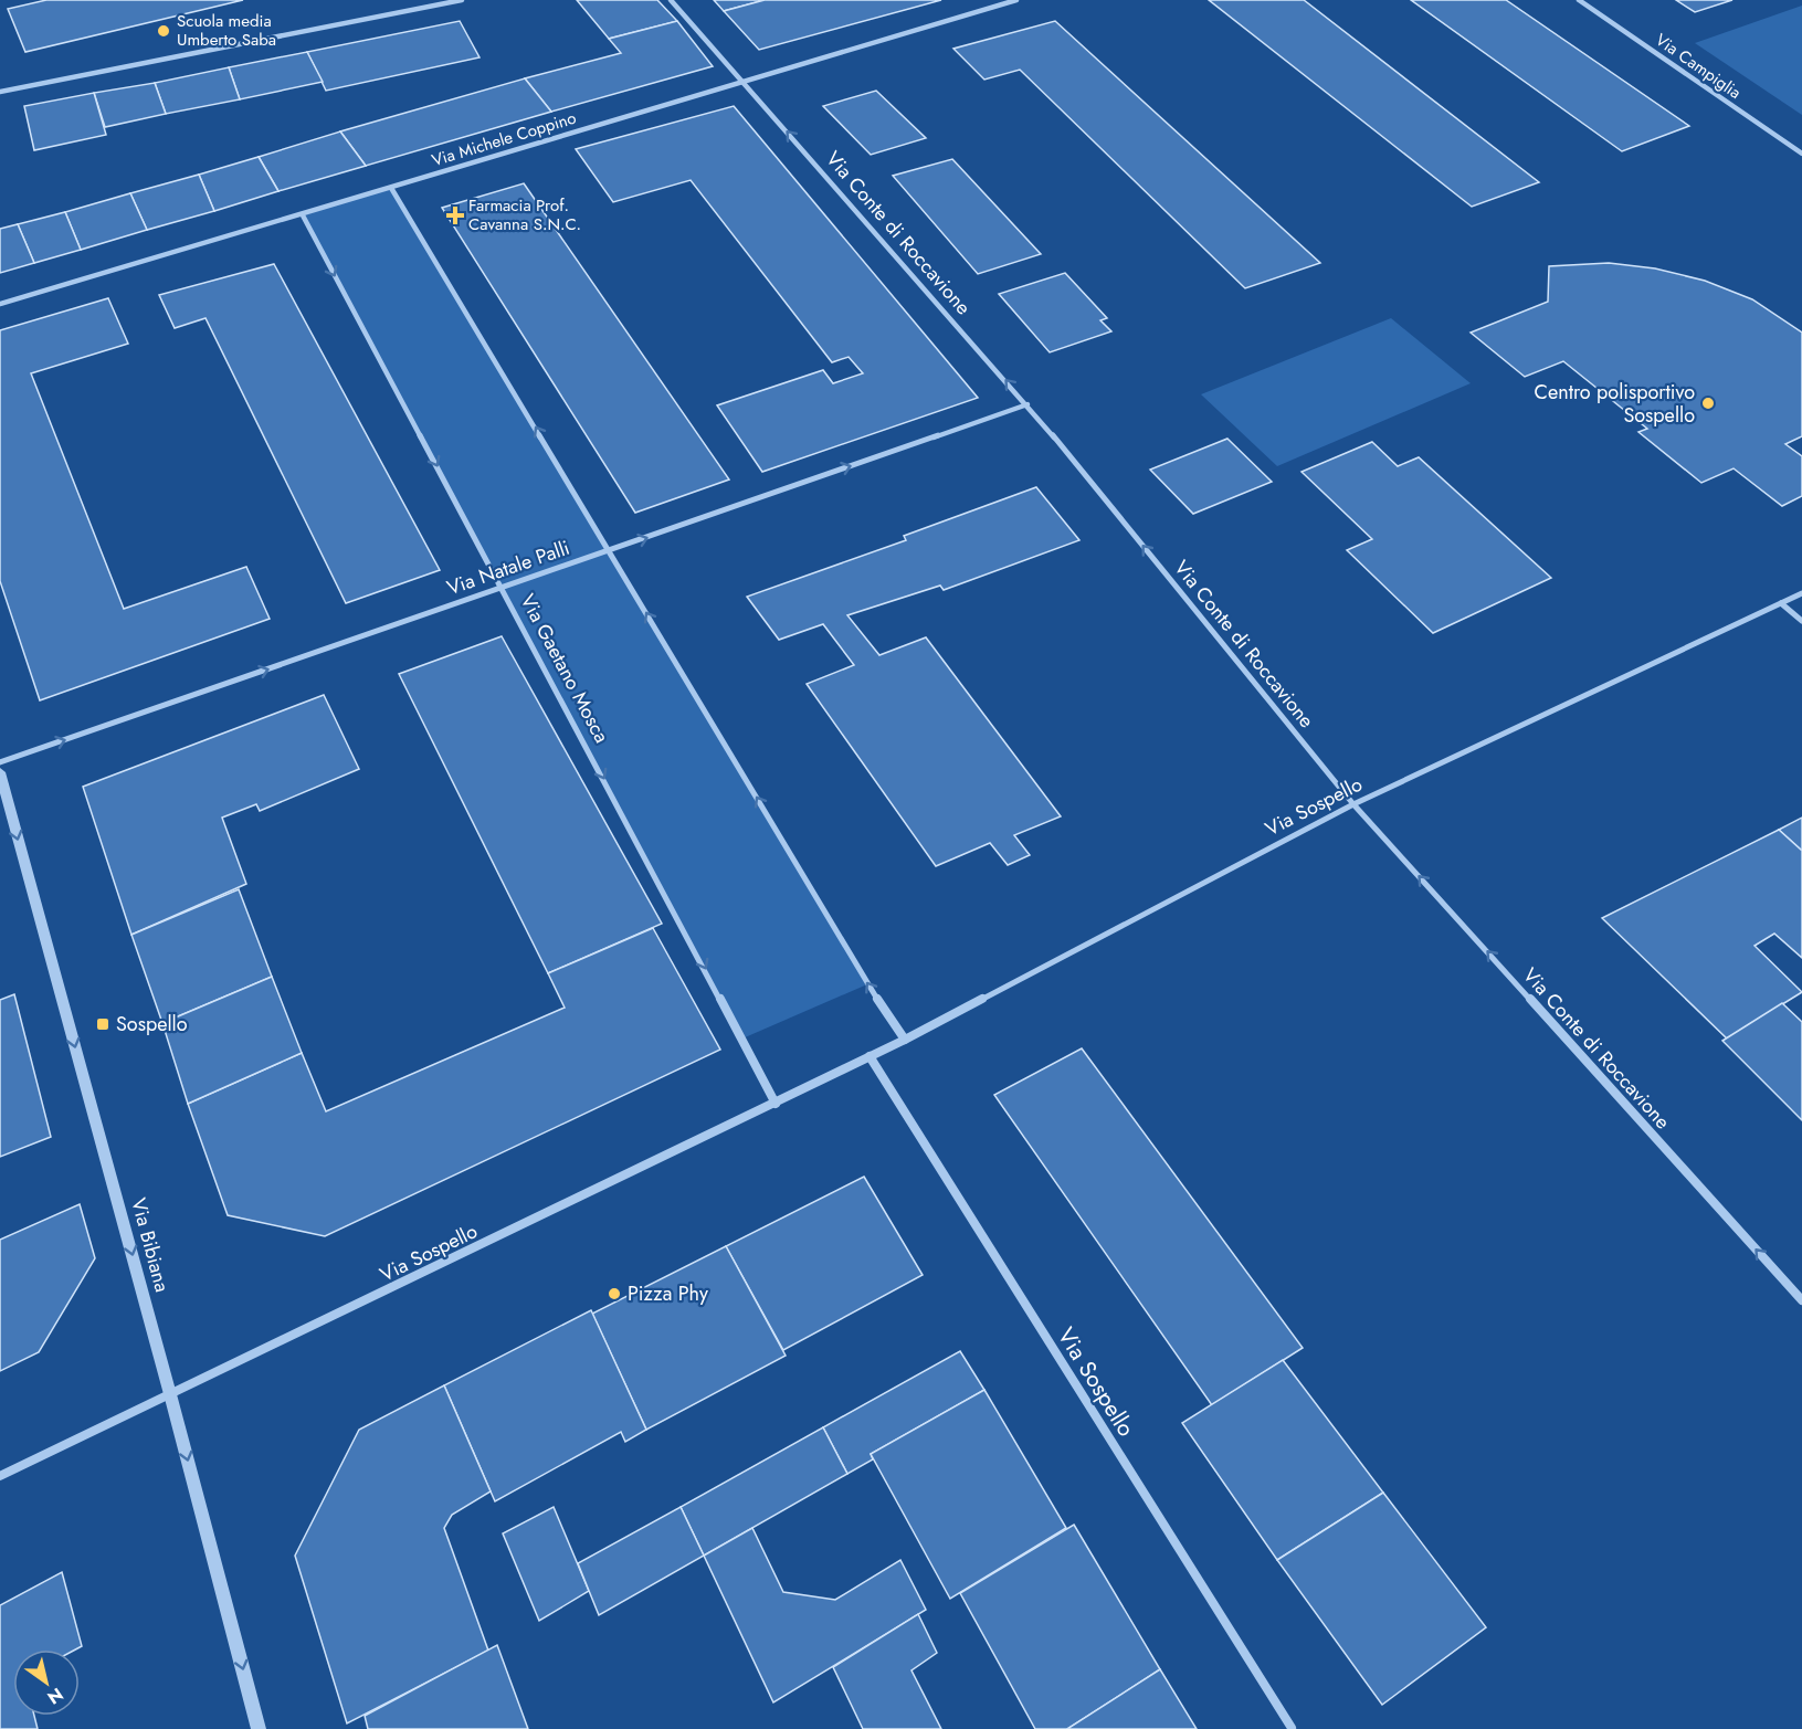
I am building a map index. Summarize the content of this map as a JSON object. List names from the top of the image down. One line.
{"streets":{"street":["Via Campiglia","Via Michele Coppino","Via Conte di Roccavione","Via Natale Palli","Via Gaetano Mosca","Via Sospello","Via Bibiana"]},"crossings":[["Via Michele Coppino","Via Conte di Roccavione"],["Via Michele Coppino","Via Gaetano Mosca"],["Via Conte di Roccavione","Via Natale Palli"],["Via Conte di Roccavione","Via Sospello"],["Via Natale Palli","Via Gaetano Mosca"],["Via Gaetano Mosca","Via Sospello"],["Via Sospello","Via Bibiana"]],"one_way":["Via Conte di Roccavione","Via Natale Palli","Via Gaetano Mosca","Via Bibiana"],"places":{"other":["Scuola media Umberto Saba","Centro polisportivo Sospello","Pizza Phy"],"health":["Farmacia Prof. Cavanna S.N.C."],"transit":["Sospello"]},"north":"bottom right"}
